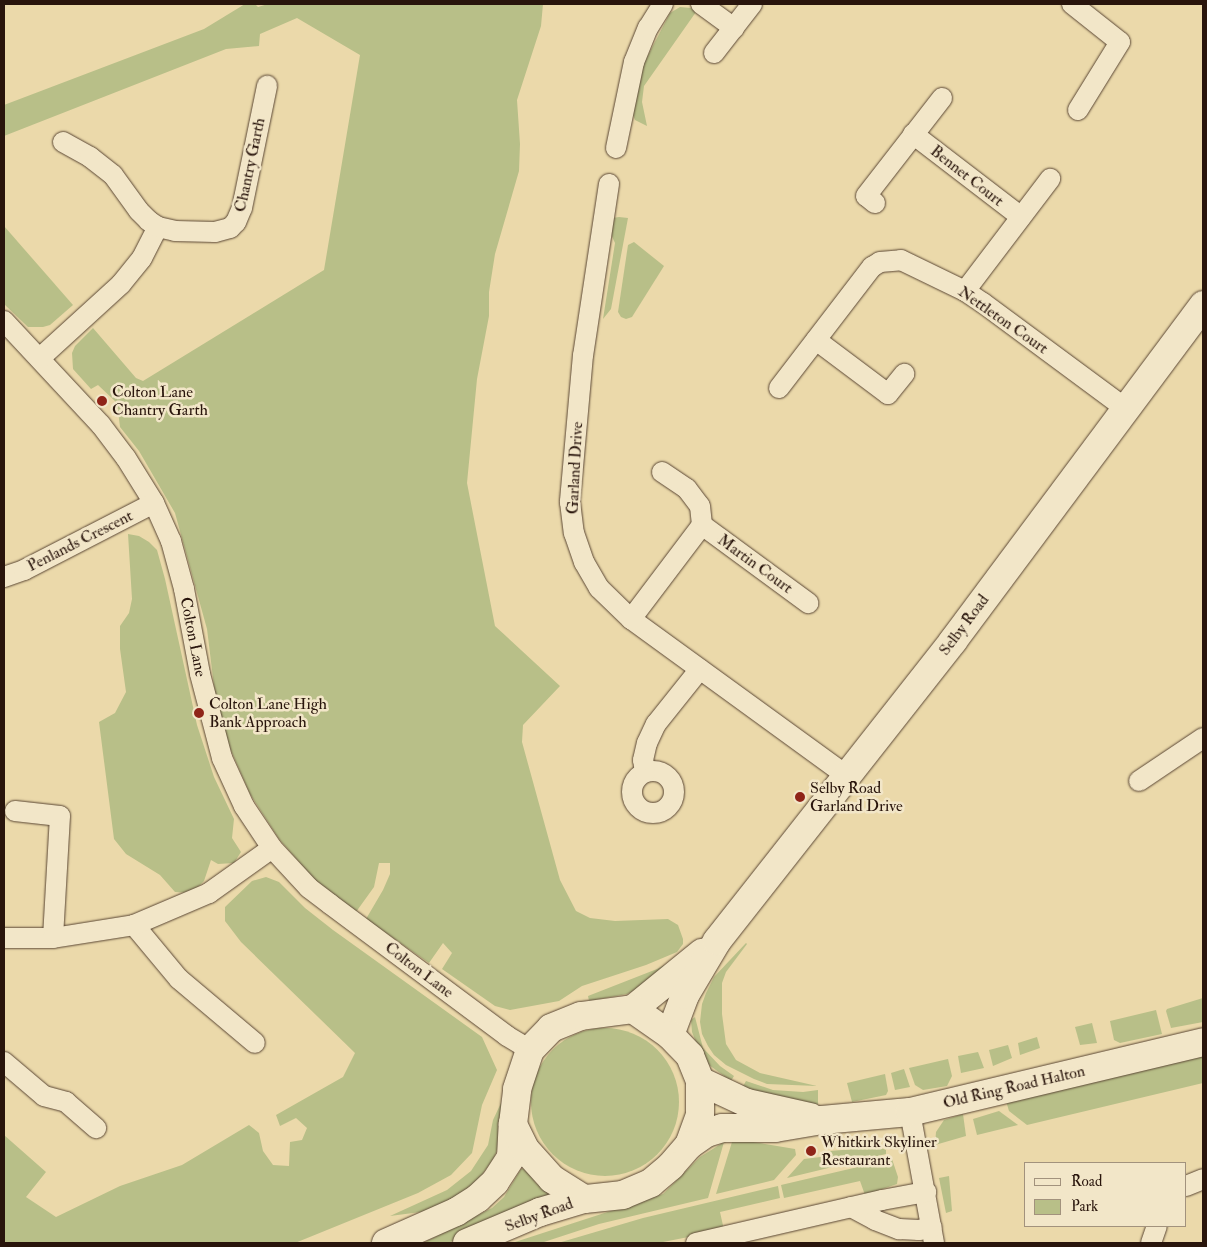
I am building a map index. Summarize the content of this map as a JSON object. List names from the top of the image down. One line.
{"streets":{"main road":["Selby Road","Old Ring Road Halton"],"street":["Chantry Garth","Bennet Court","Nettleton Court","Garland Drive","Penlands Crescent","Martin Court","Colton Lane"]},"crossings":[["Bennet Court","Nettleton Court"],["Nettleton Court","Selby Road"],["Garland Drive","Martin Court"],["Garland Drive","Selby Road"],["Penlands Crescent","Colton Lane"],["Selby Road","Old Ring Road Halton"]],"places":["Colton Lane Chantry Garth","Colton Lane High Bank Approach","Selby Road Garland Drive","Whitkirk Skyliner Restaurant"],"legend":["Road","Park"]}
